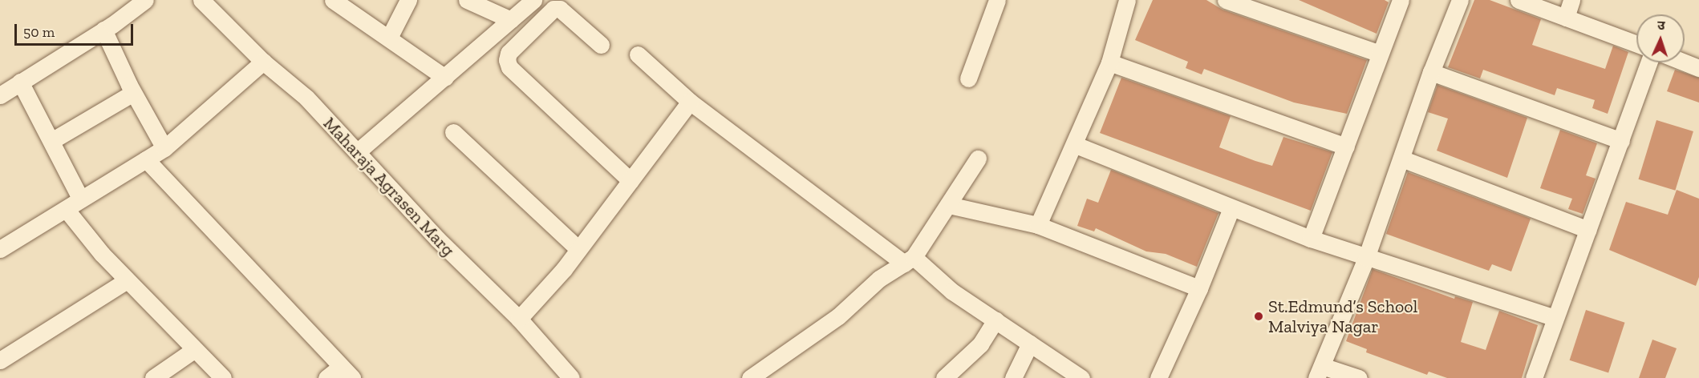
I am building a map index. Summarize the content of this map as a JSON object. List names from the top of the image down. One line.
{"streets":{"street":["Maharaja Agrasen Marg"]},"places":["St.Edmund’s School Malviya Nagar"],"scale_bar":"50 m","north":"top"}
